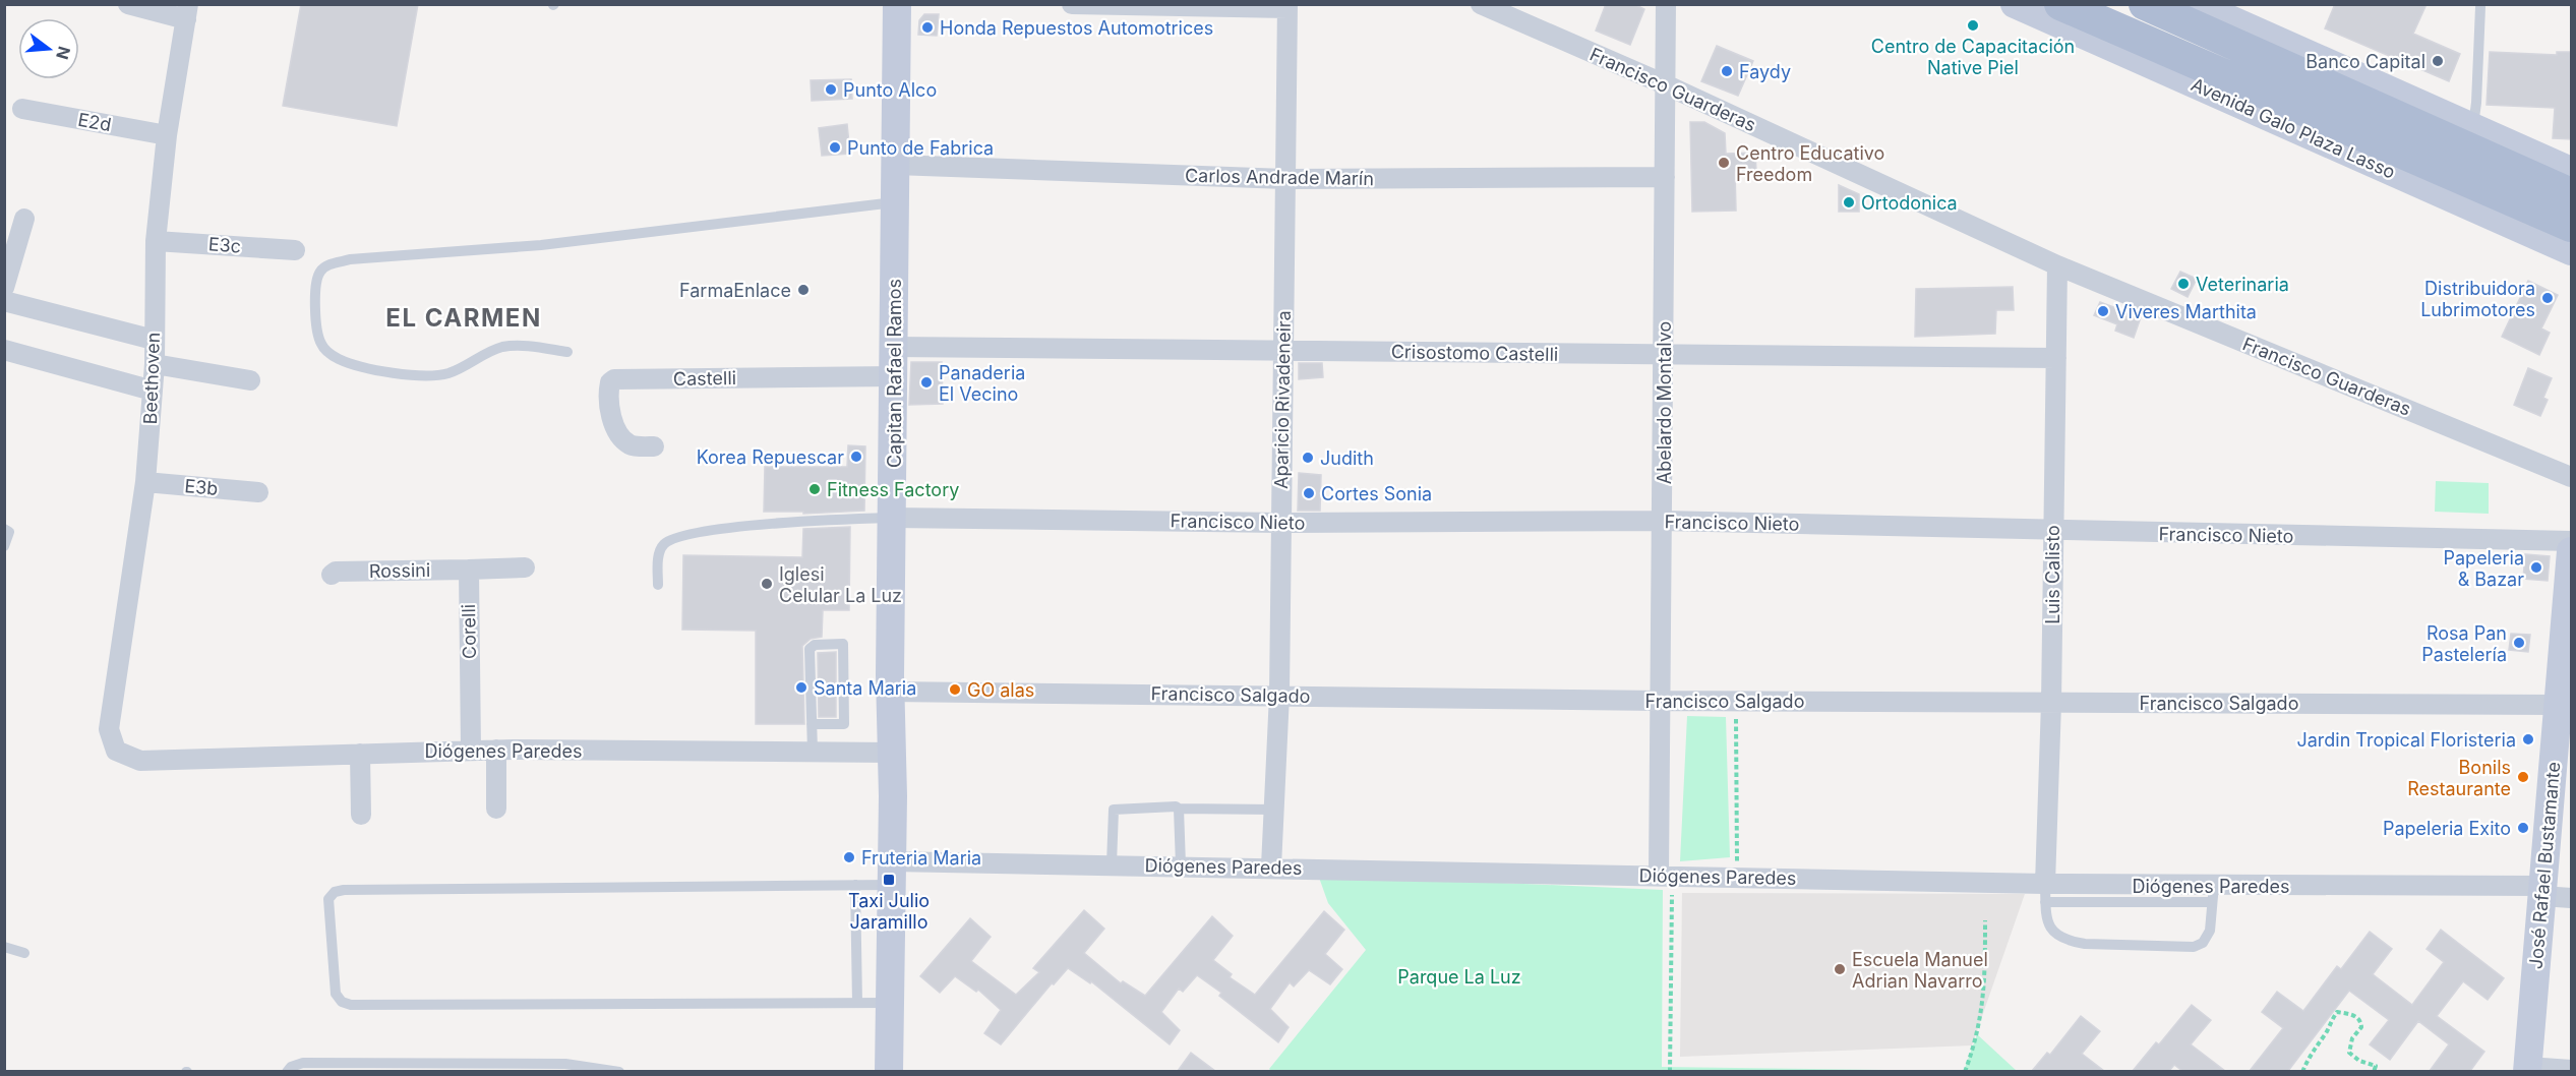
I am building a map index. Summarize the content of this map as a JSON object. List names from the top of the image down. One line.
{"streets":{"main road":["Avenida Galo Plaza Lasso"],"street":["Francisco Guarderas","E2d","Carlos Andrade Marín","E3c","Crisostomo Castelli","Capitan Rafael Ramos","Beethoven","Castelli","Aparicio Rivadeneira","Abelardo Montalvo","E3b","Francisco Nieto","Rossini","Luis Calisto","Corelli","Francisco Salgado","Diógenes Paredes","José Rafael Bustamante"]},"crossings":[["Francisco Guarderas","Abelardo Montalvo"],["Francisco Guarderas","Luis Calisto"],["E2d","Beethoven"],["Carlos Andrade Marín","Capitan Rafael Ramos"],["Carlos Andrade Marín","Aparicio Rivadeneira"],["Carlos Andrade Marín","Abelardo Montalvo"],["E3c","Beethoven"],["Crisostomo Castelli","Capitan Rafael Ramos"],["Crisostomo Castelli","Aparicio Rivadeneira"],["Crisostomo Castelli","Abelardo Montalvo"],["Crisostomo Castelli","Luis Calisto"],["Capitan Rafael Ramos","Castelli"],["Capitan Rafael Ramos","Francisco Nieto"],["Capitan Rafael Ramos","Francisco Salgado"],["Capitan Rafael Ramos","Diógenes Paredes"],["Beethoven","E3b"],["Beethoven","Diógenes Paredes"],["Aparicio Rivadeneira","Francisco Nieto"],["Aparicio Rivadeneira","Francisco Salgado"],["Aparicio Rivadeneira","Diógenes Paredes"],["Abelardo Montalvo","Francisco Nieto"],["Abelardo Montalvo","Francisco Salgado"],["Abelardo Montalvo","Diógenes Paredes"],["Francisco Nieto","Luis Calisto"],["Rossini","Corelli"],["Luis Calisto","Francisco Salgado"],["Luis Calisto","Diógenes Paredes"],["Corelli","Diógenes Paredes"],["Francisco Salgado","José Rafael Bustamante"],["Diógenes Paredes","José Rafael Bustamante"]],"districts":["EL CARMEN"],"parks":["Parque La Luz"],"places":{"other":["Centro de Capacitación Native Piel","Honda Repuestos Automotrices","Banco Capital","Faydy","Punto Alco","Punto de Fabrica","Centro Educativo Freedom","Ortodonica","Veterinaria","FarmaEnlace","Distribuidora Lubrimotores","Viveres Marthita","Panaderia El Vecino","Korea Repuescar","Judith","Fitness Factory","Cortes Sonia","Papeleria & Bazar","Iglesi Celular La Luz","Rosa Pan Pastelería","Santa Maria","GO alas","Jardin Tropical Floristeria","Bonils Restaurante","Papeleria Exito","Fruteria Maria","Escuela Manuel Adrian Navarro"],"transit":["Taxi Julio Jaramillo"]},"north":"right"}
